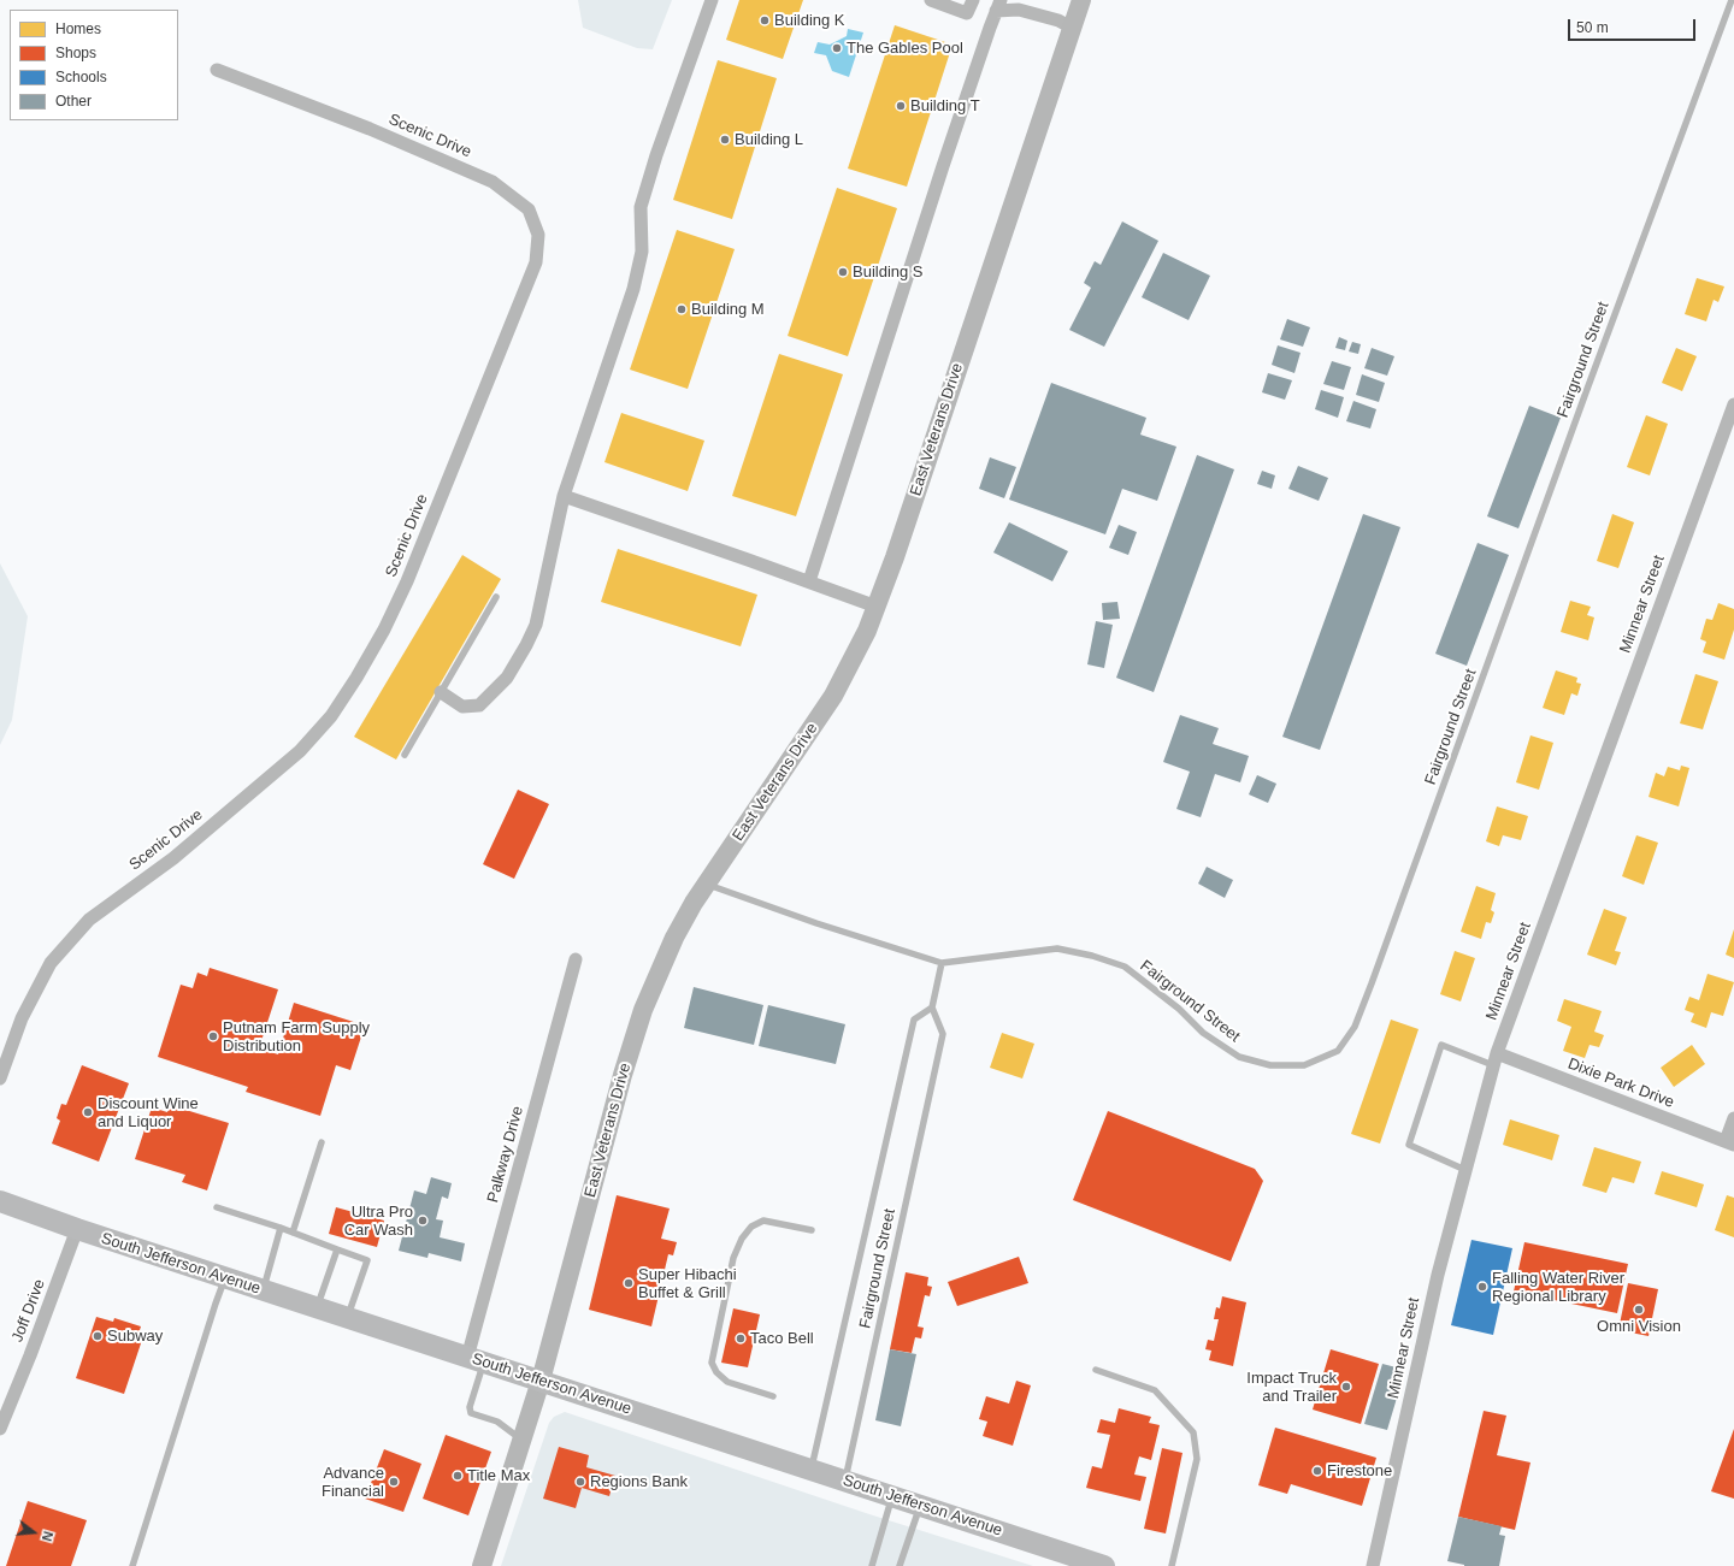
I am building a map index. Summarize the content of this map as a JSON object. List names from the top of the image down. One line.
{"streets":{"main road":["South Jefferson Avenue"],"street":["Scenic Drive","East Veterans Drive","Minnear Street","Dixie Park Drive","Palkway Drive","Joff Drive"],"lane":["Fairground Street"]},"crossings":[["Fairground Street","East Veterans Drive"],["Fairground Street","South Jefferson Avenue"],["East Veterans Drive","South Jefferson Avenue"],["Minnear Street","Dixie Park Drive"],["Palkway Drive","South Jefferson Avenue"],["South Jefferson Avenue","Joff Drive"]],"places":["Building K","The Gables Pool","Building T","Building L","Building S","Building M","Putnam Farm Supply Distribution","Discount Wine and Liquor","Ultra Pro Car Wash","Super Hibachi Buffet & Grill","Falling Water River Regional Library","Omni Vision","Subway","Taco Bell","Impact Truck and Trailer","Firestone","Title Max","Advance Financial","Regions Bank"],"legend":["Homes","Shops","Schools","Other"],"scale_bar":"50 m","north":"right"}
